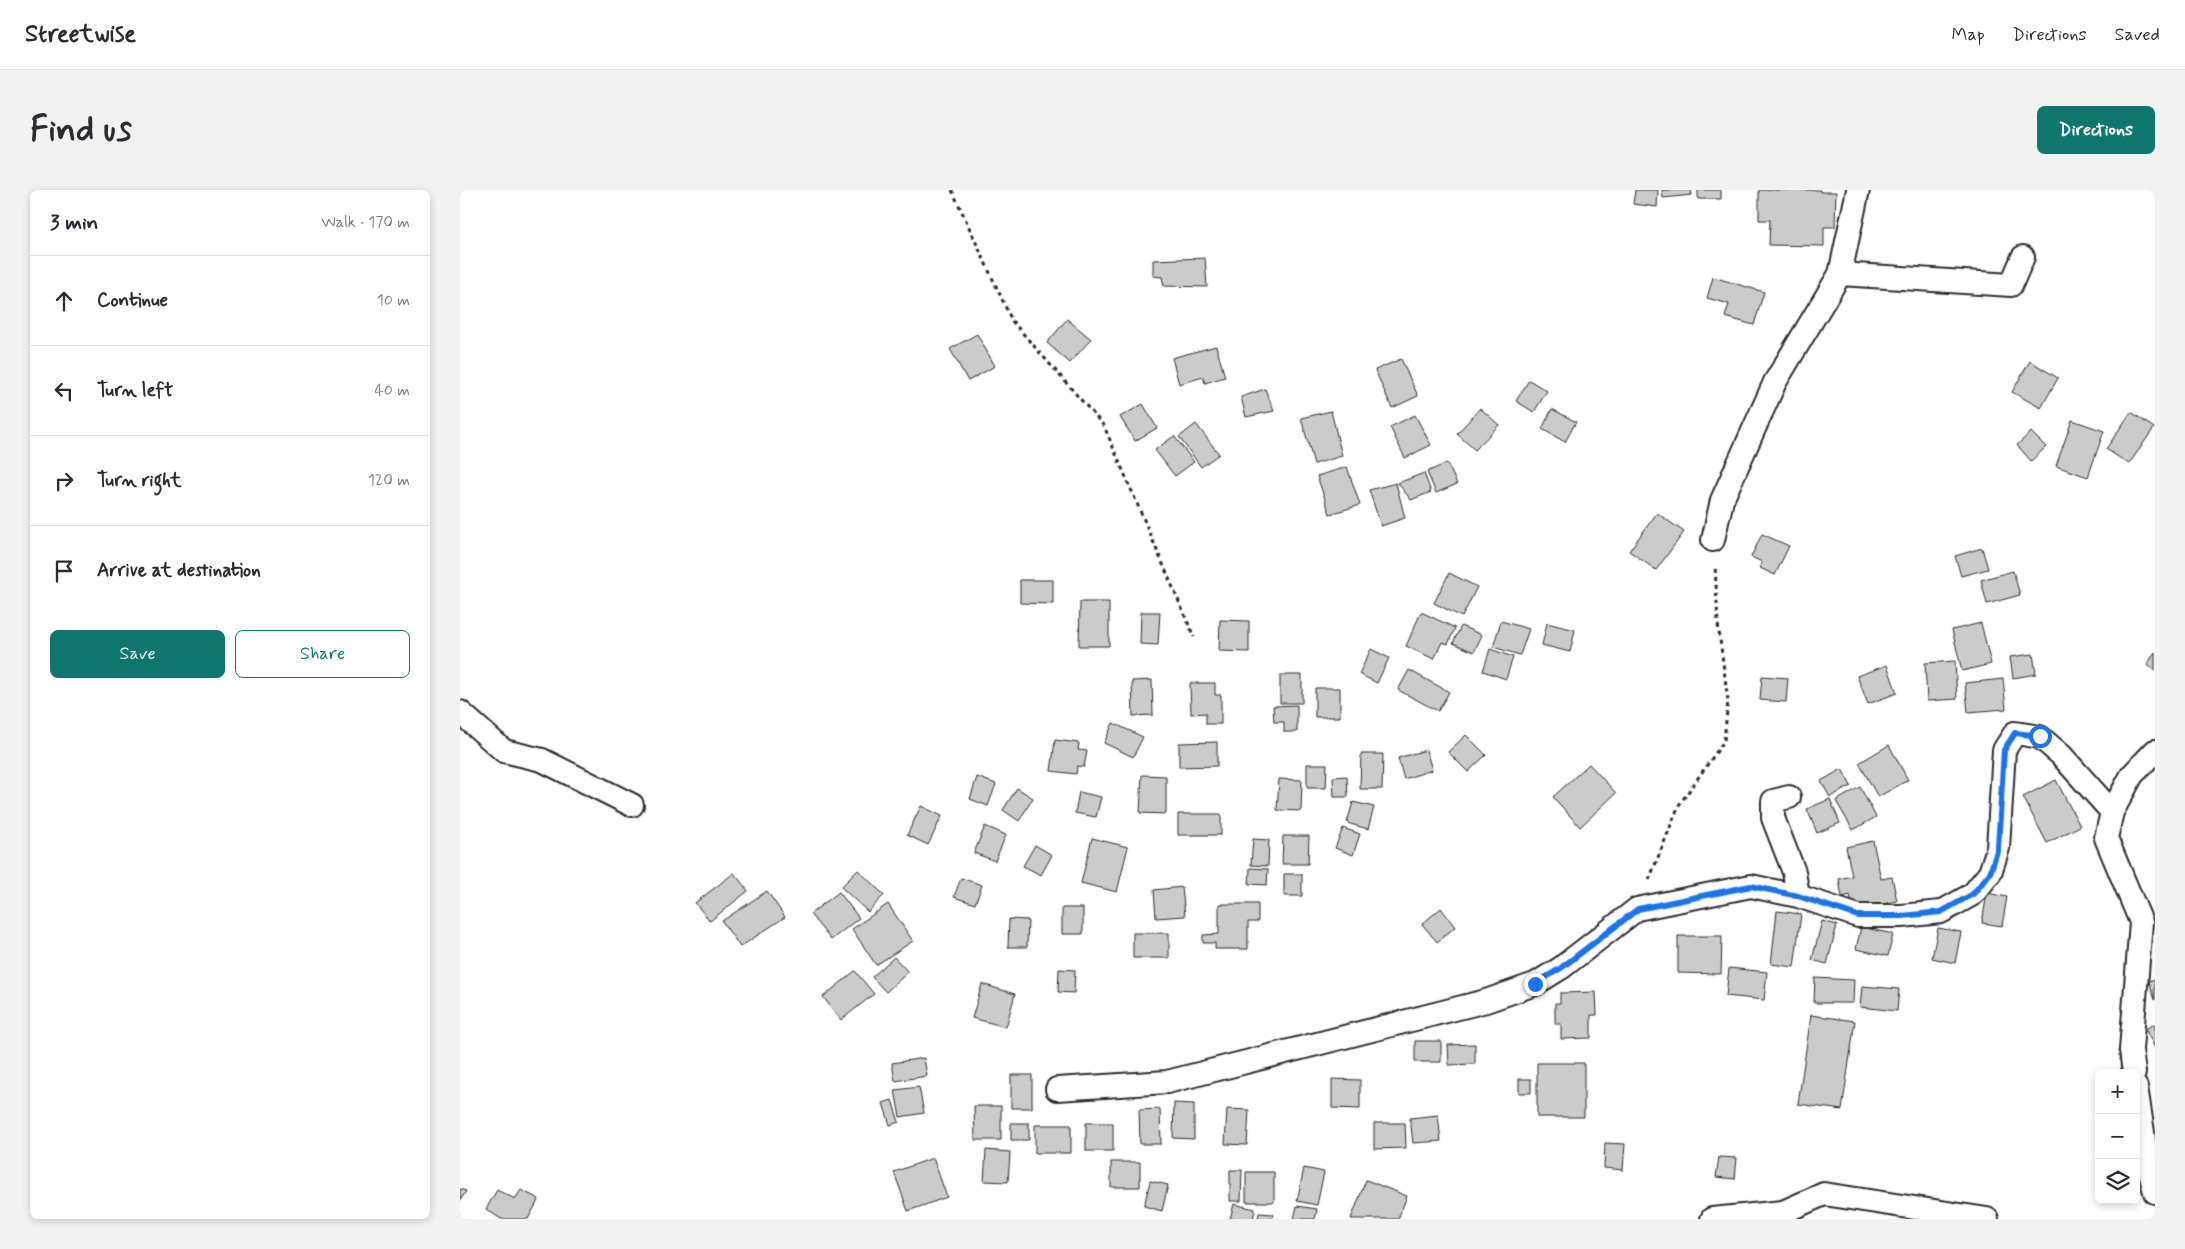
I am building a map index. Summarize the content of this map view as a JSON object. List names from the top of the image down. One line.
{"page":{"header":"Streetwise","nav":["Map","Directions","Saved"],"buttons":["Directions",["Save","Share"]],"title":"Find us","heading":["3 min","Walk · 170 m"],"list":[["Continue","10 m"],["Turn left","40 m"],["Turn right","120 m"],"Arrive at destination"],"map_buttons":["+","−"]}}
